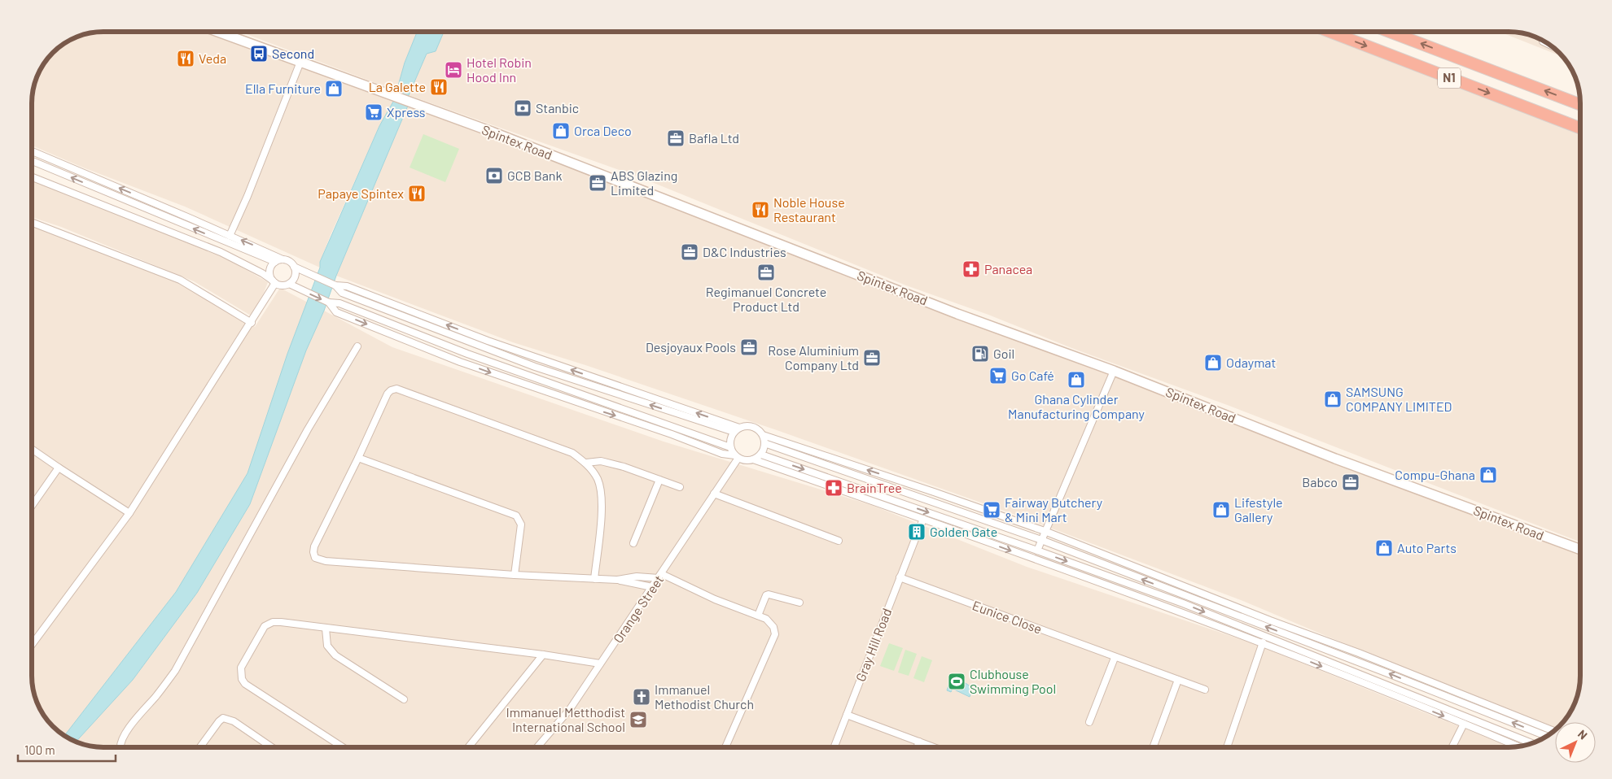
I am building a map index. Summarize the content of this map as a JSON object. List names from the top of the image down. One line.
{"streets":{"highway":["N1"],"main road":["Spintex Road"],"street":["Orange Street","Eunice Close","Gray Hill Road"]},"crossings":[["Eunice Close","Gray Hill Road"]],"places":{"bus stop":["Second"],"restaurant":["Veda","La Galette","Papaye Spintex","Noble House Restaurant"],"hotel":["Hotel Robin Hood Inn"],"shop":["Ella Furniture","Orca Deco","Odaymat","Ghana Cylinder Manufacturing Company","SAMSUNG COMPANY LIMITED","Compu-Ghana","Lifestyle Gallery","Auto Parts"],"bank":["Stanbic","GCB Bank"],"supermarket":["Xpress","Go Café","Fairway Butchery & Mini Mart"],"office":["Bafla Ltd","ABS Glazing Limited","D&C Industries","Regimanuel Concrete Product Ltd","Desjoyaux Pools","Rose Aluminium Company Ltd","Babco"],"pharmacy":["Panacea","BrainTree"],"fuel station":["Goil"],"building":["Golden Gate"],"sports":["Clubhouse Swimming Pool"],"church":["Immanuel Methodist Church"],"school or university":["Immanuel Metthodist International School"]},"scale_bar":"100 m","north":"top right"}
